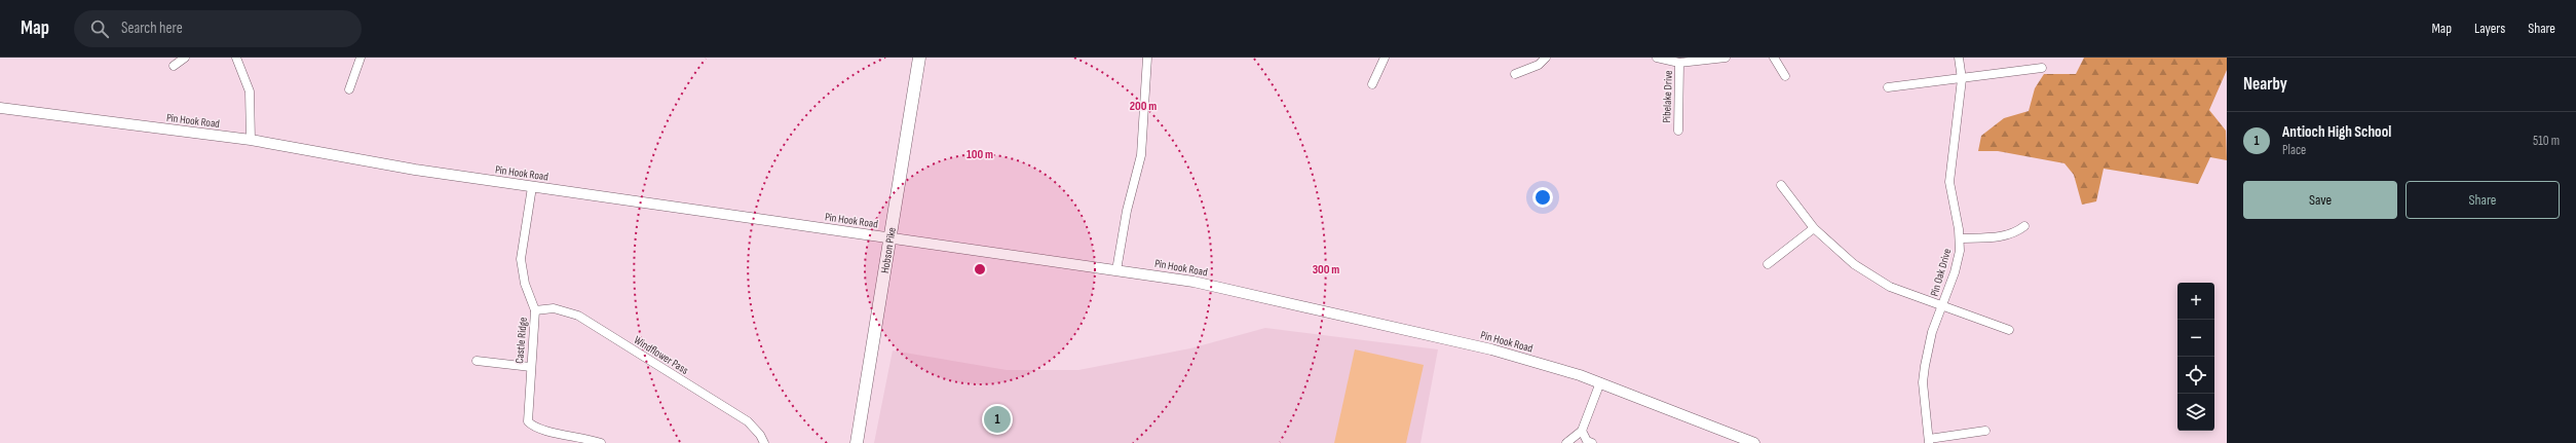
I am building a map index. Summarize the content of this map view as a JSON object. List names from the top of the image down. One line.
{"streets":{"main road":["Hobson Pike"],"street":["Pibelake Drive","Pin Hook Road","Pin Oak Drive","Castle Ridge","Windflower Pass"]},"crossings":[["Pin Hook Road","Hobson Pike"],["Pin Hook Road","Castle Ridge"],["Castle Ridge","Windflower Pass"]],"page":{"header":"Map","search":"Search here","nav":["Map","Layers","Share"],"heading":"Nearby","list":[{"mark":"1","name":"Antioch High School","note":"Place","value":"510 m"}],"buttons":["Save","Share"],"map_buttons":["+","−"],"pins":"1"},"rings":["200 m","100 m","300 m"]}
